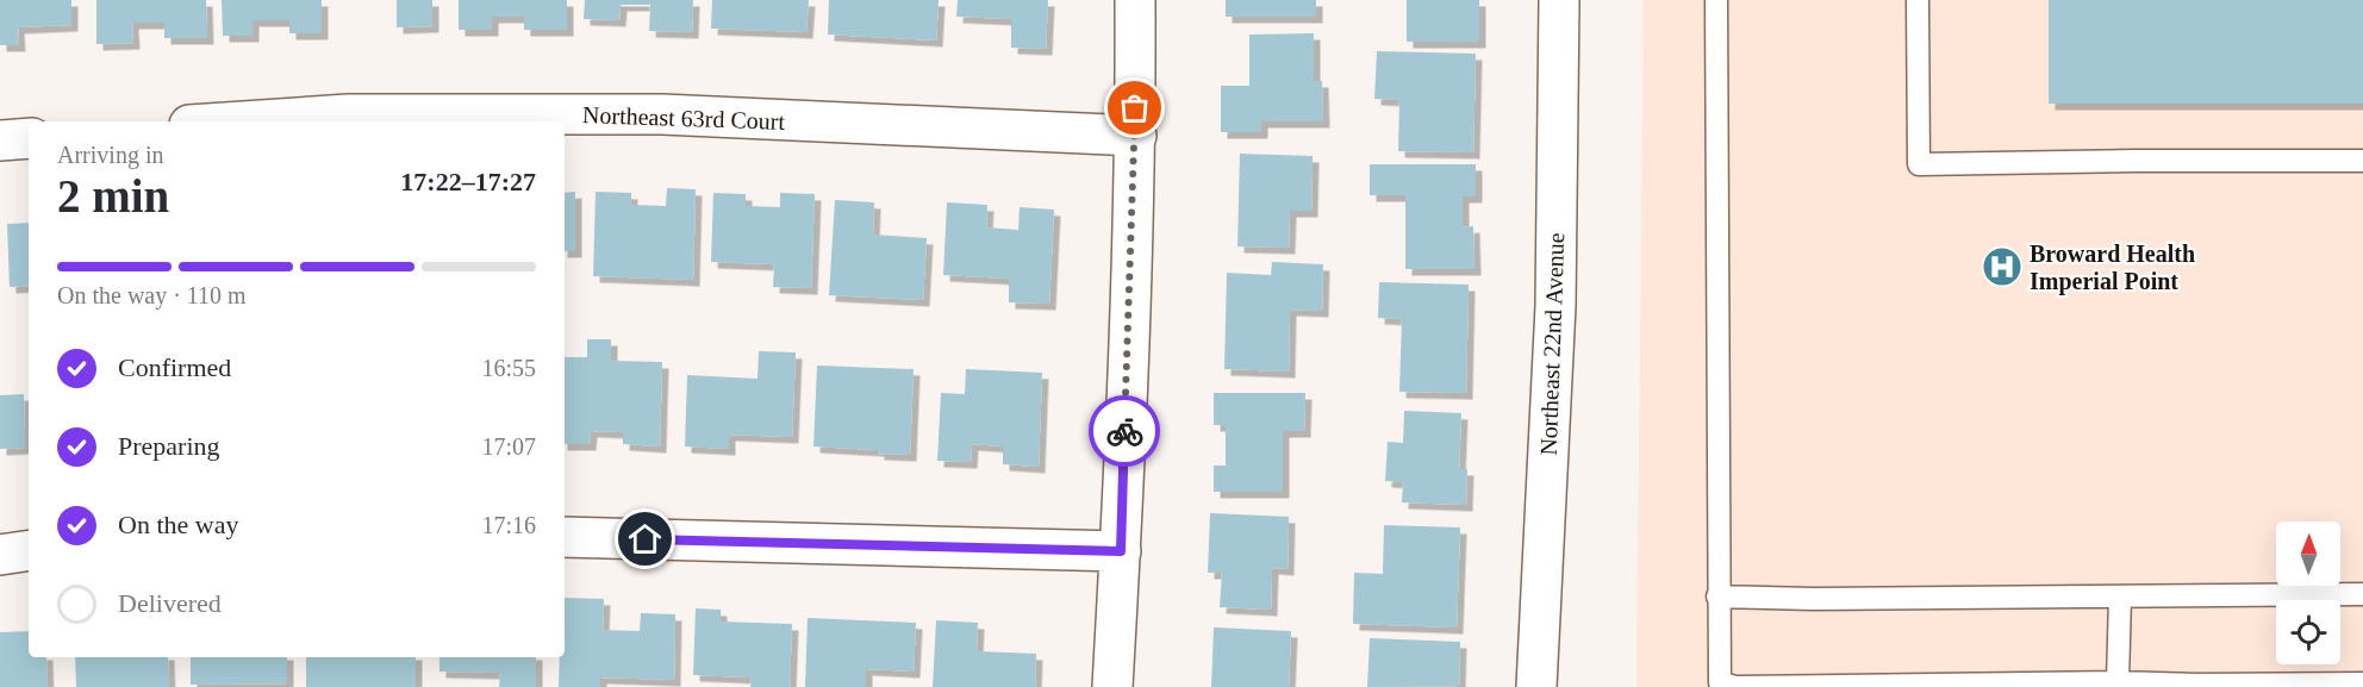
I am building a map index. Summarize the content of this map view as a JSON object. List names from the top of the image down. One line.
{"streets":{"street":["Northeast 63rd Court","Northeast 22nd Avenue"]},"places":{"hospital":["Broward Health Imperial Point"]},"north":"top","page":{"heading":["2 min","Arriving in","17:22–17:27"],"bar":"On the way · 110 m","list":[["Confirmed","16:55"],["Preparing","17:07"],["On the way","17:16"],"Delivered"]}}
